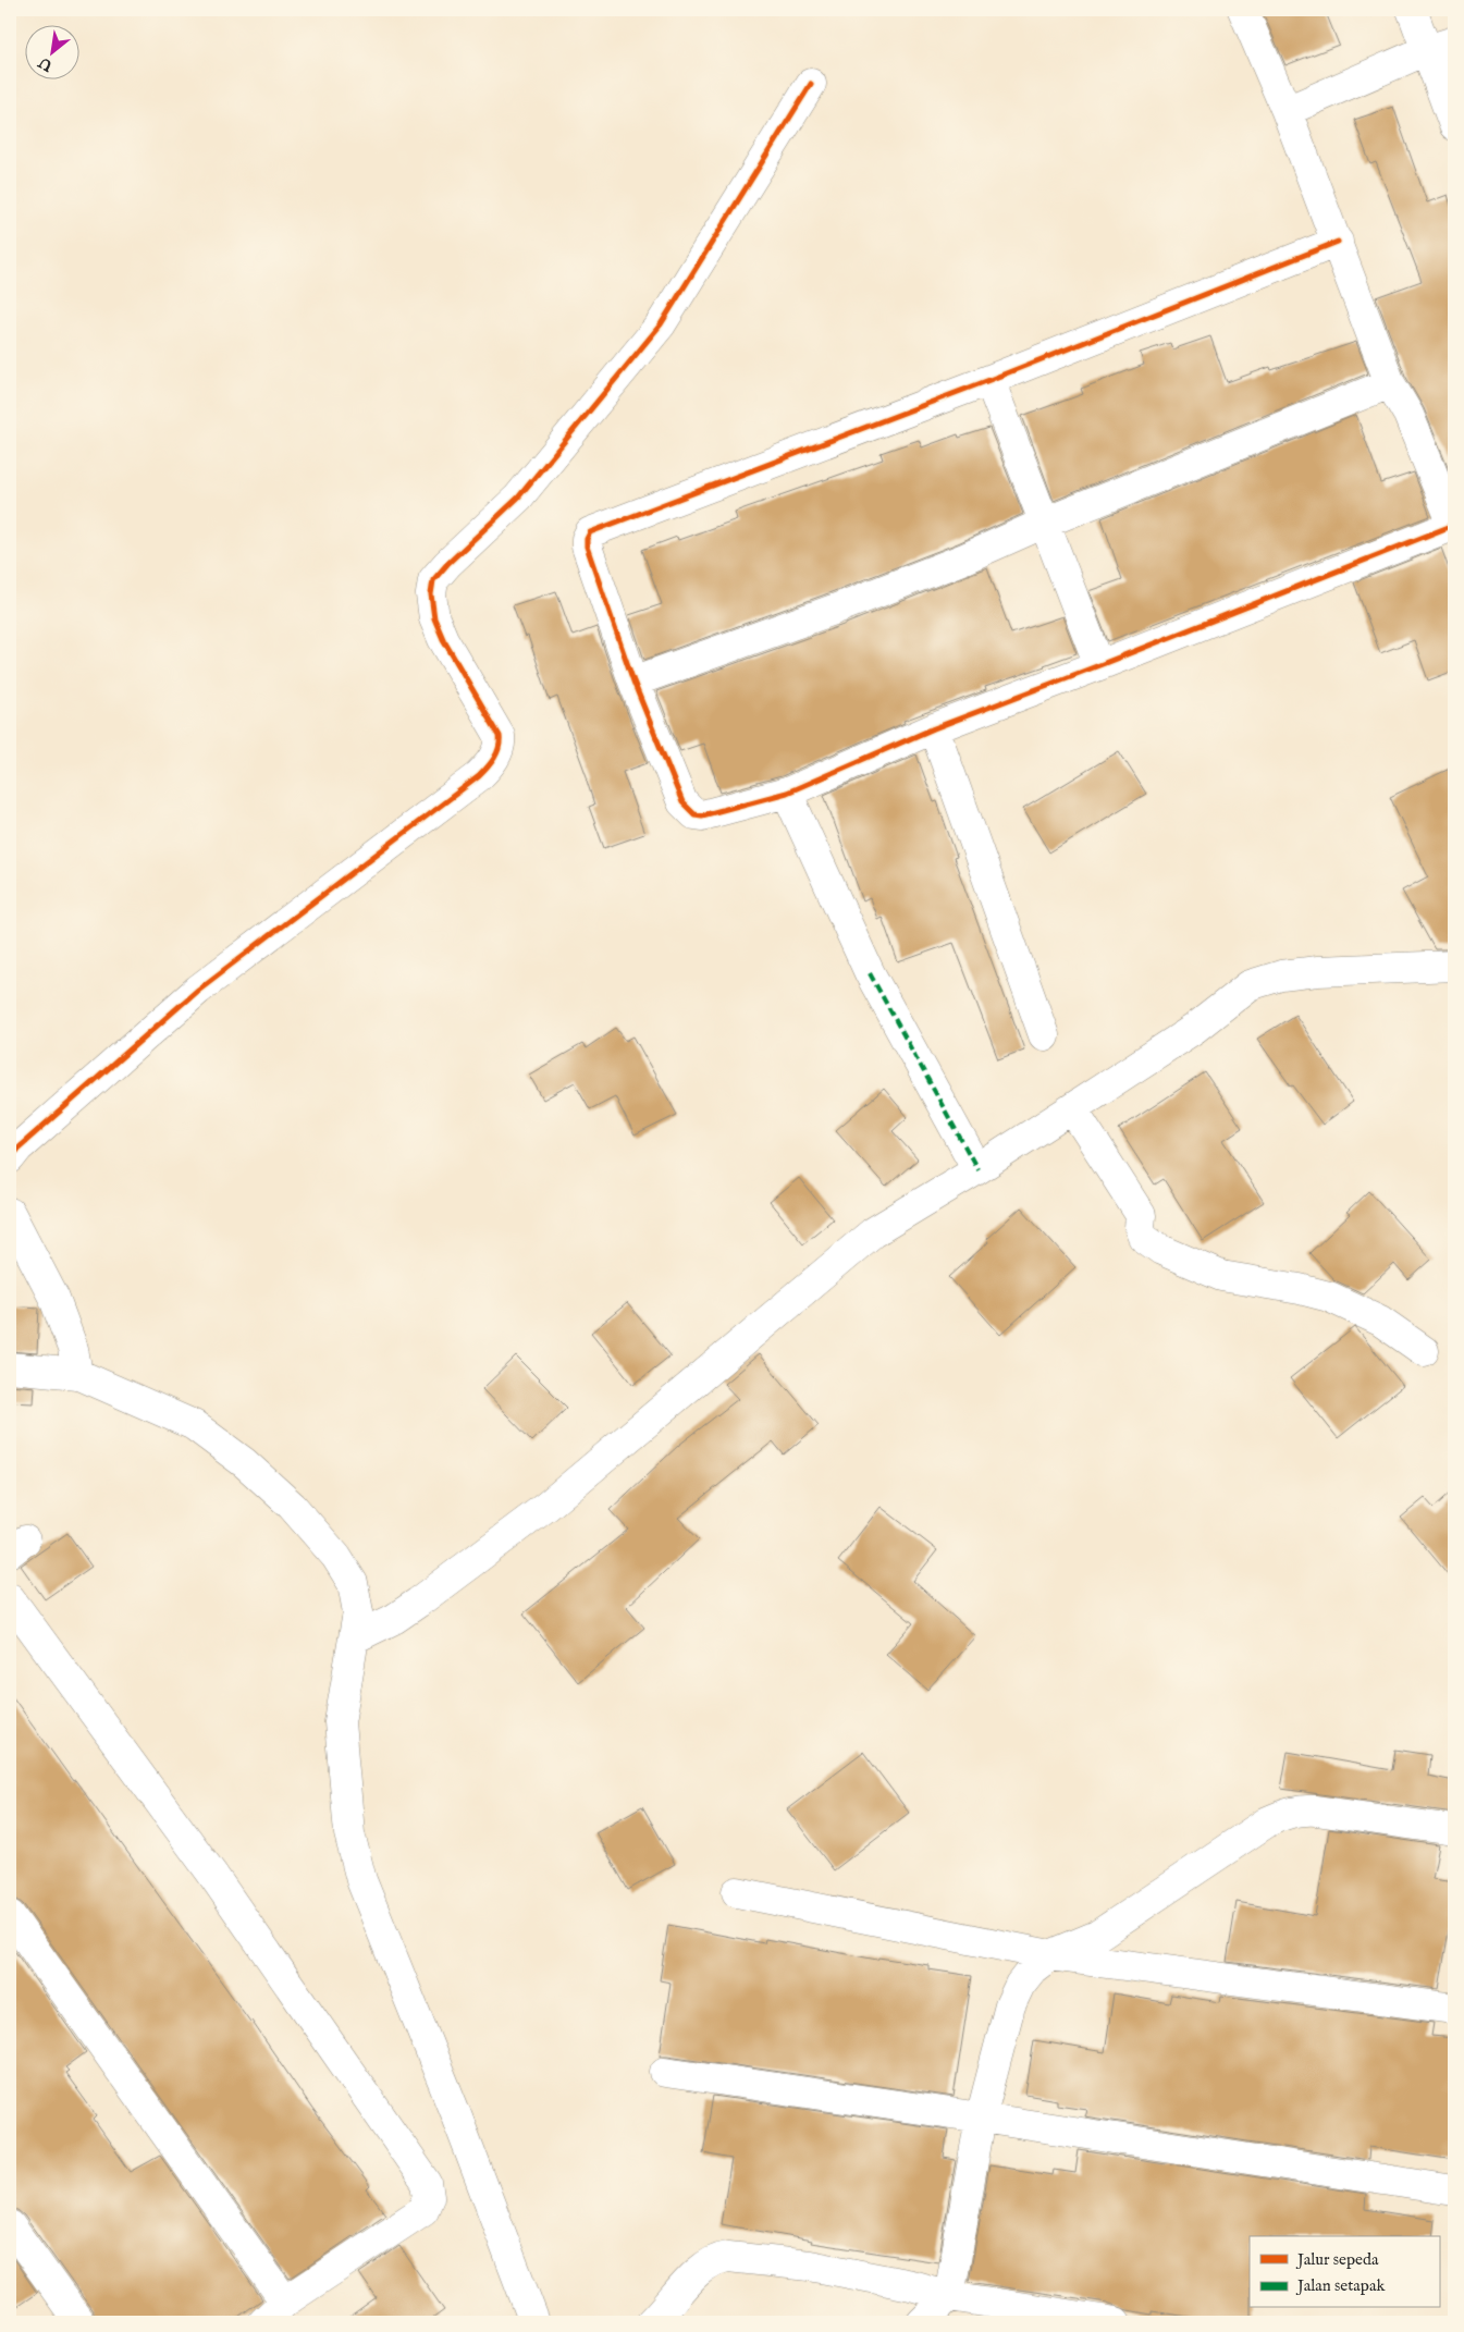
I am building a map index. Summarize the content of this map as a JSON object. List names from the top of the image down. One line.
{"legend":["Jalur sepeda","Jalan setapak"],"north":"bottom left"}
